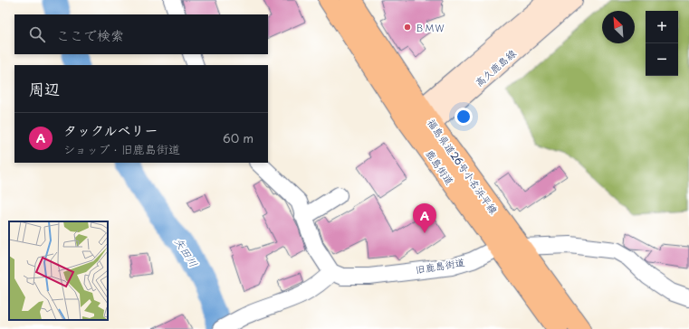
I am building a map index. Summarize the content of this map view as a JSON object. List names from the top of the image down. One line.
{"streets":{"main road":["高久鹿島線","福島県道26号小名浜平線","鹿島街道"],"street":["旧鹿島街道"]},"crossings":[["高久鹿島線","福島県道26号小名浜平線"],["高久鹿島線","鹿島街道"],["福島県道26号小名浜平線","鹿島街道"],["福島県道26号小名浜平線","旧鹿島街道"],["鹿島街道","旧鹿島街道"]],"water":["矢田川"],"places":["ＢＭＷ"],"north":"top left","page":{"map_buttons":["+","−"],"search":"ここで検索","heading":"周辺","list":[{"mark":"A","name":"タックルベリー","note":"ショップ · 旧鹿島街道","value":"60 m"}],"pins":"A"}}
